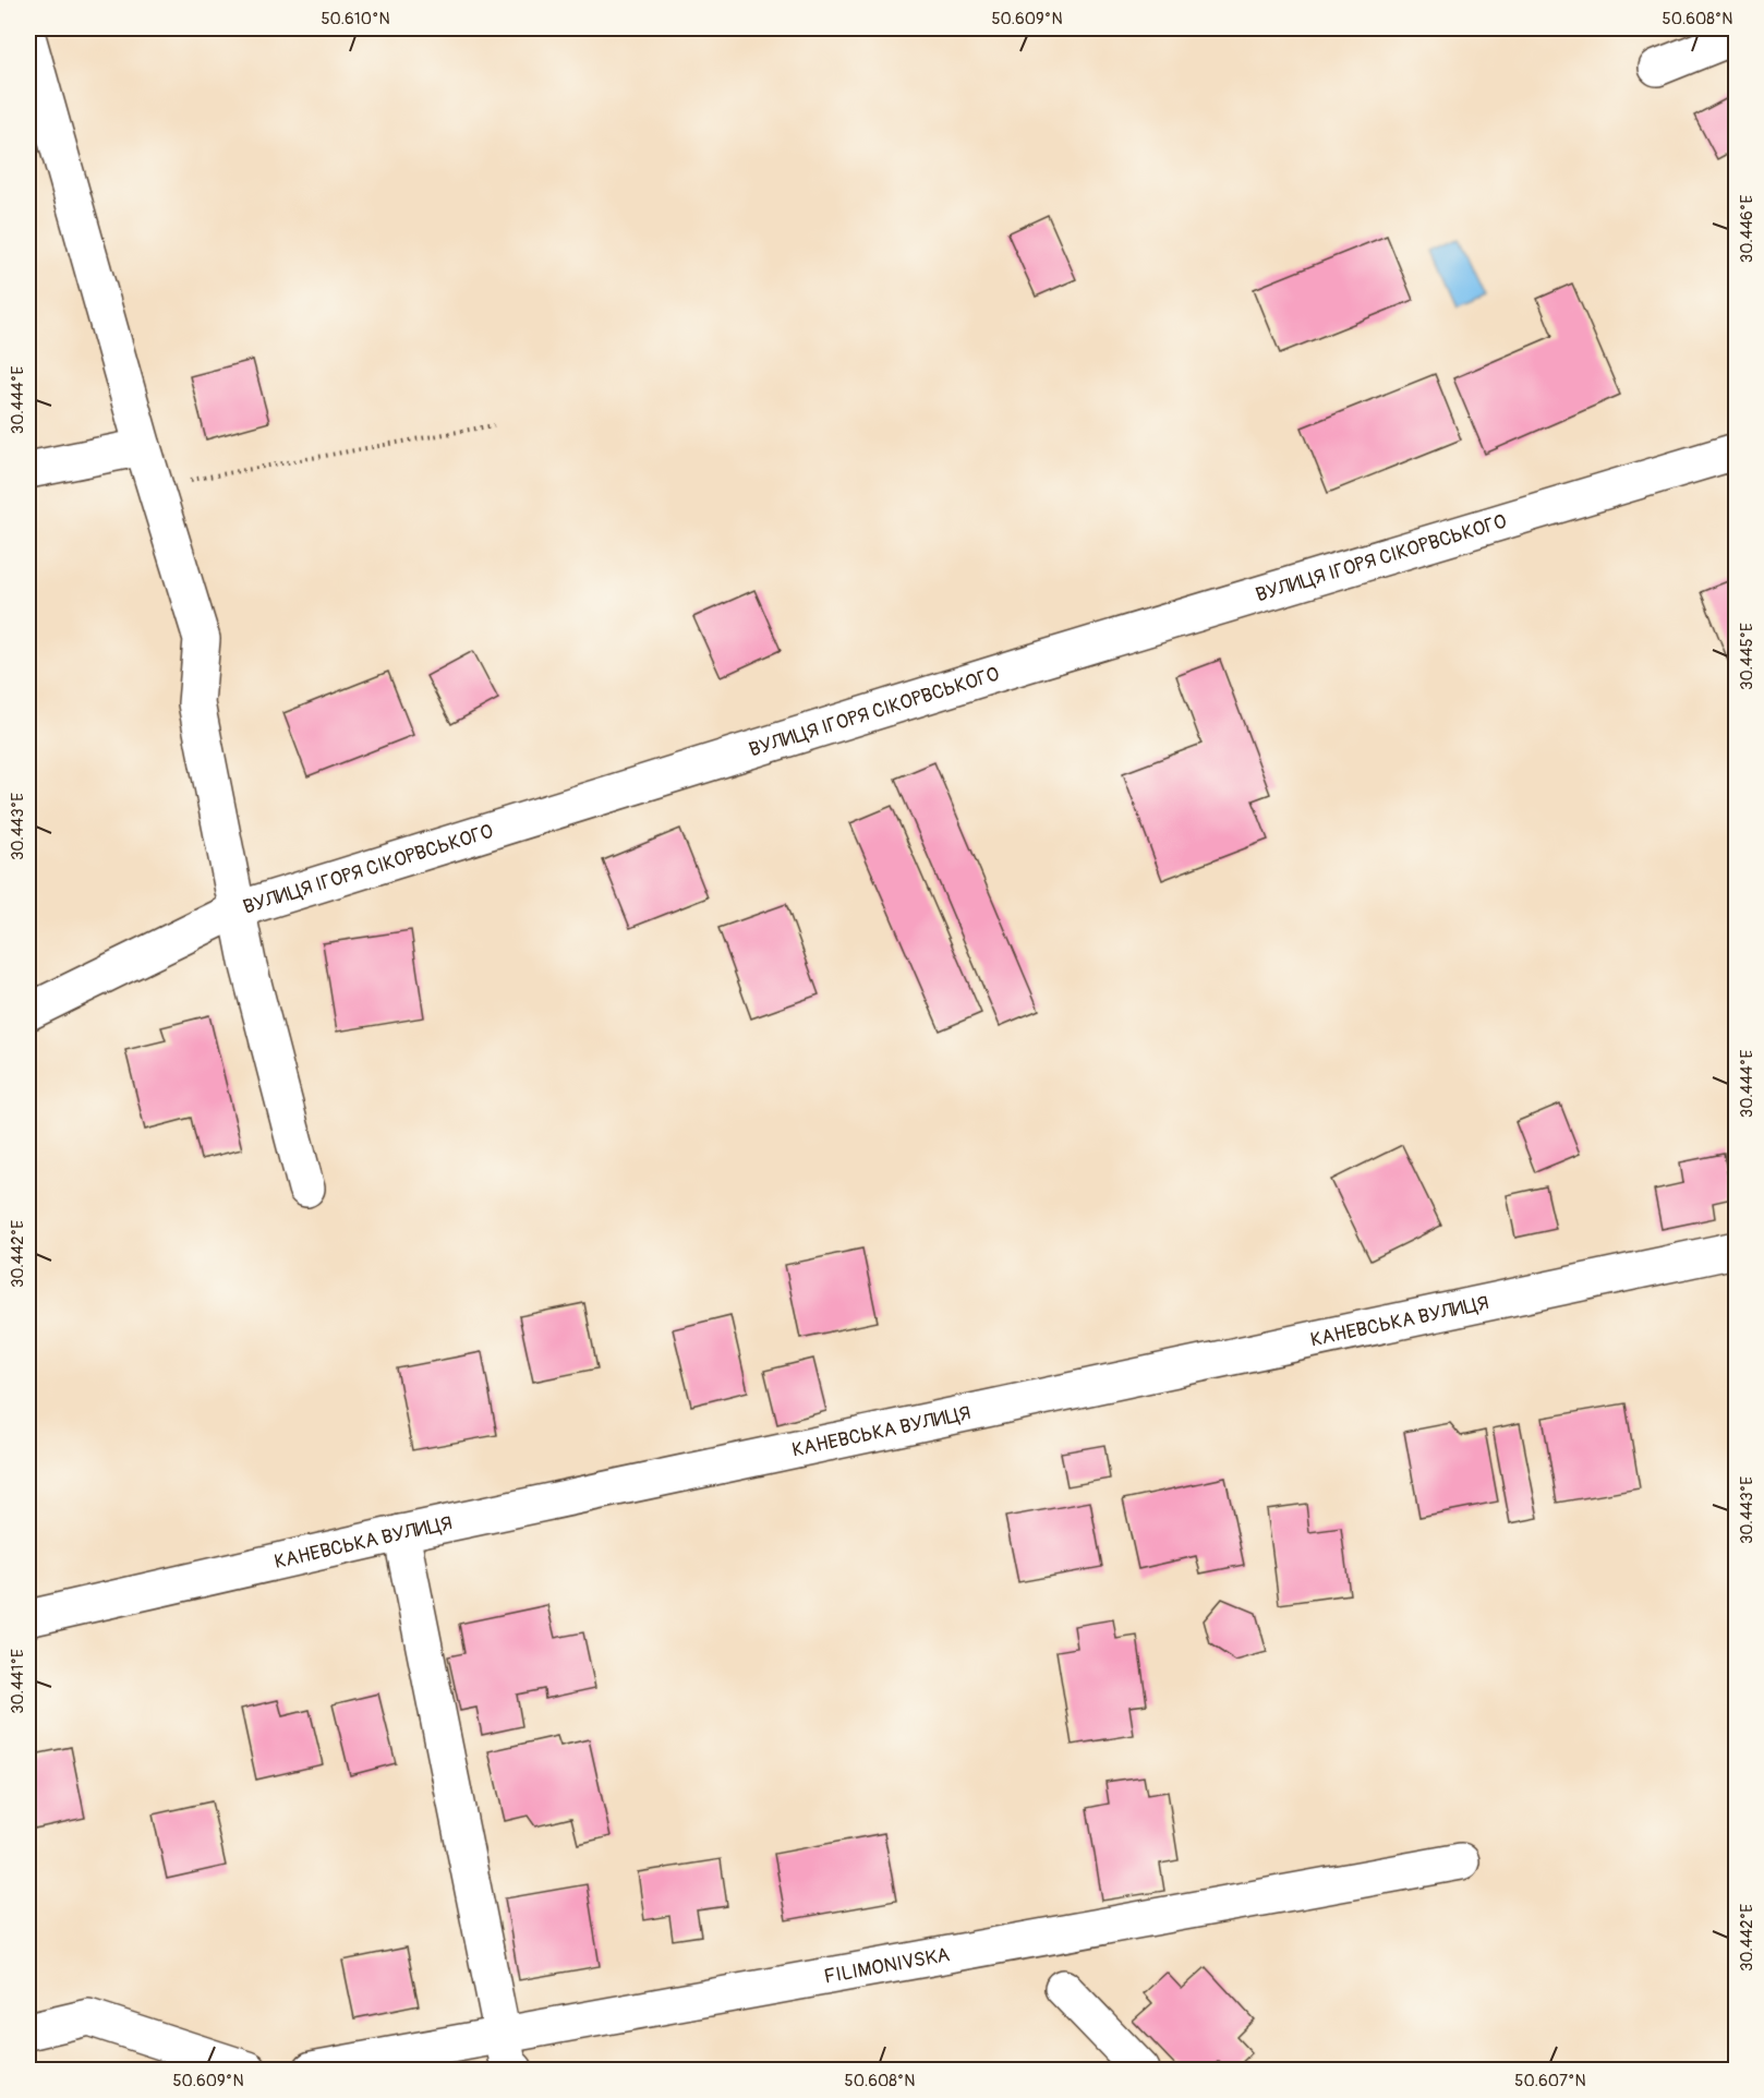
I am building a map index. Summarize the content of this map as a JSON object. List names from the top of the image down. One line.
{"streets":{"street":["ВУЛИЦЯ ІГОРЯ СІКОРВСЬКОГО","КАНЕВСЬКА ВУЛИЦЯ","FILIMONIVSKA"]},"coordinates":["50.610°N","50.609°N","50.608°N","30.446°E","30.444°E","30.445°E","30.443°E","30.442°E","30.441°E","50.607°N"]}
